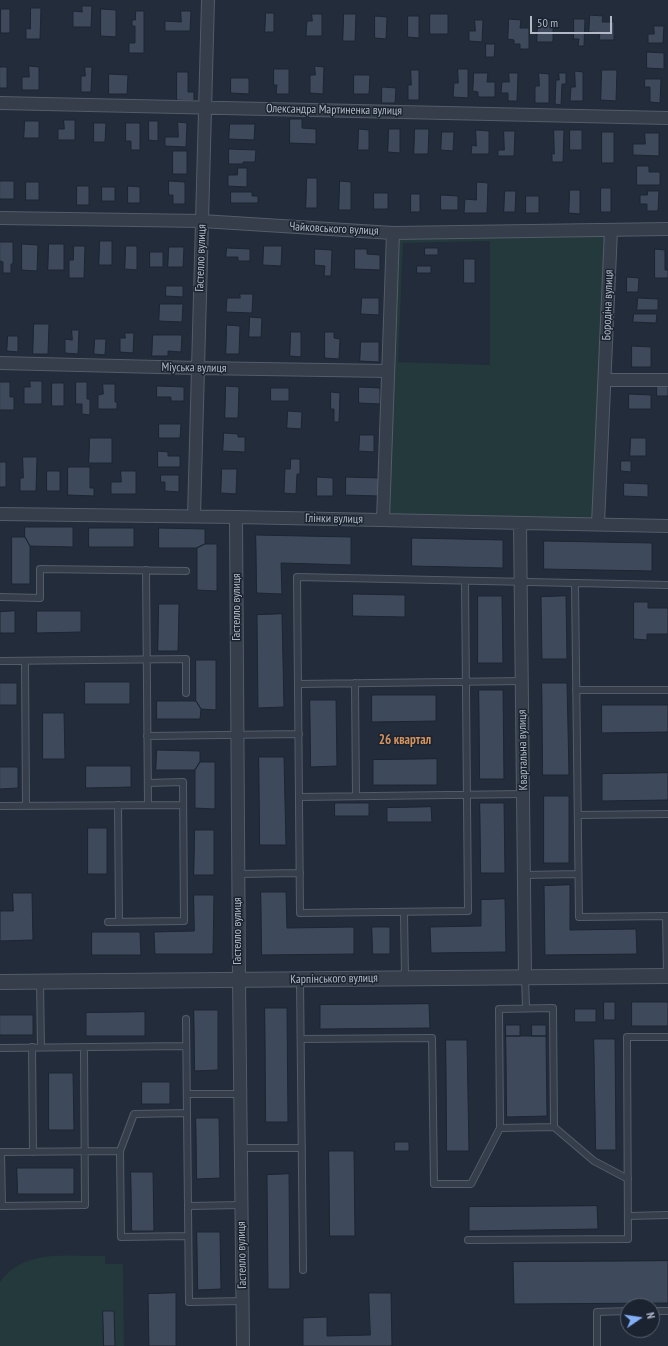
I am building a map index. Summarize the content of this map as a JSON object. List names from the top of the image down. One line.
{"streets":{"street":["Олександра Мартиненка вулиця","Чайковського вулиця","Гастелло вулиця","Бородіна вулиця","Міуська вулиця","Глінки вулиця","Квартальна вулиця","Карпінського вулиця"]},"crossings":[["Олександра Мартиненка вулиця","Гастелло вулиця"],["Чайковського вулиця","Гастелло вулиця"],["Чайковського вулиця","Бородіна вулиця"],["Гастелло вулиця","Міуська вулиця"],["Гастелло вулиця","Глінки вулиця"],["Гастелло вулиця","Карпінського вулиця"],["Бородіна вулиця","Глінки вулиця"],["Глінки вулиця","Квартальна вулиця"],["Квартальна вулиця","Карпінського вулиця"]],"districts":["26 квартал"],"scale_bar":"50 m","north":"right"}
